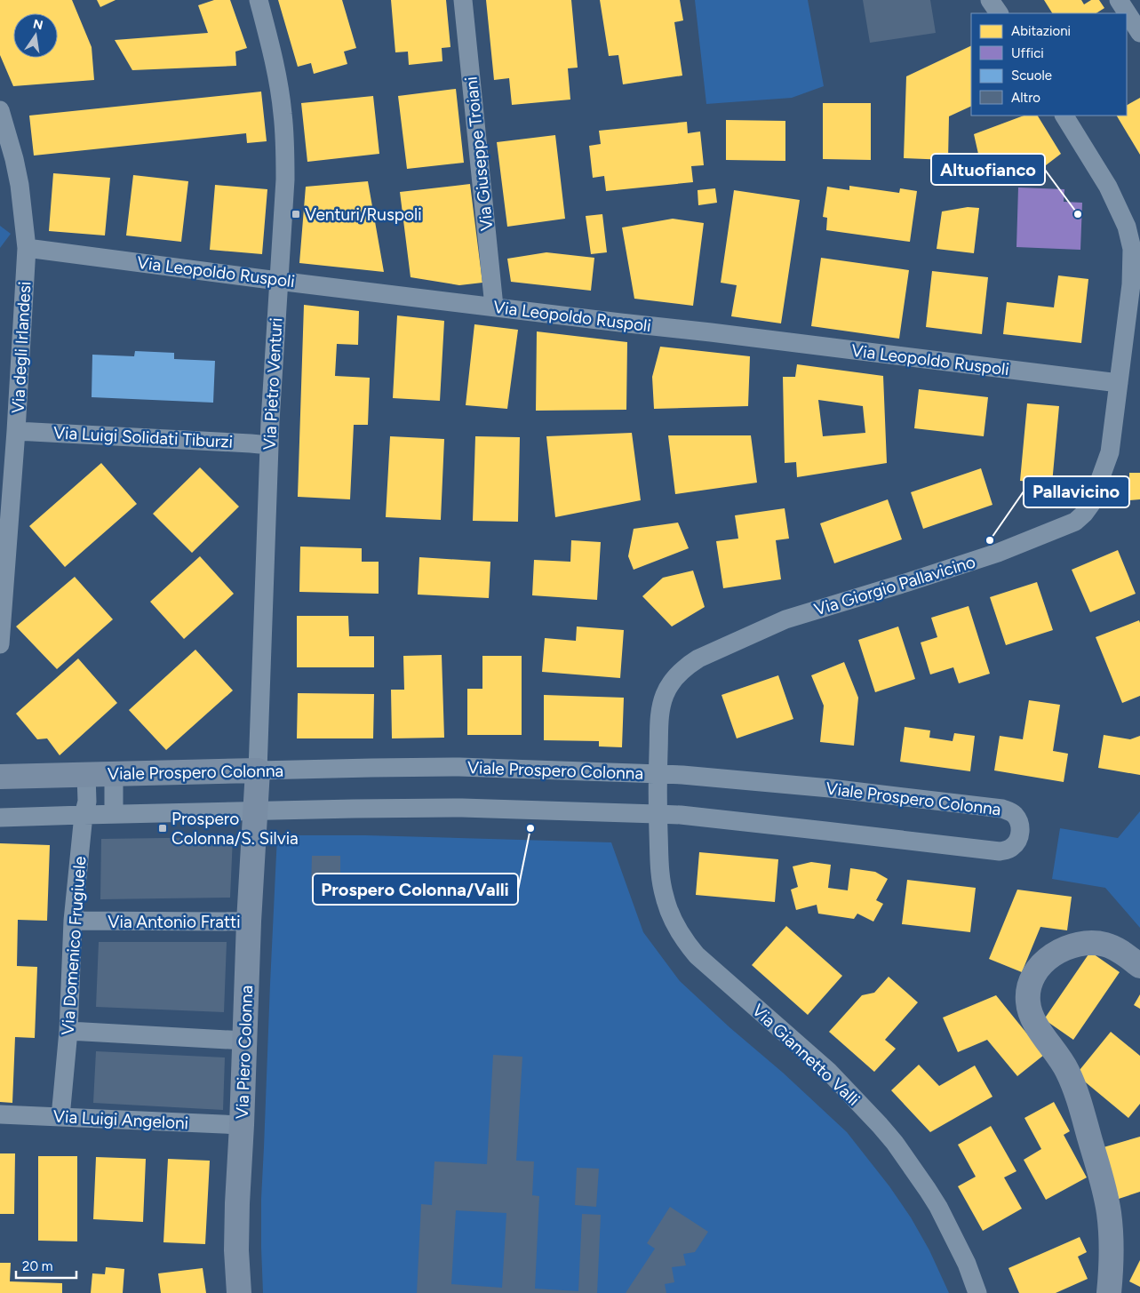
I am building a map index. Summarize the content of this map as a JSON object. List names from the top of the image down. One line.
{"streets":{"street":["Via Giuseppe Troiani","Via Leopoldo Ruspoli","Via degli Irlandesi","Via Pietro Venturi","Via Luigi Solidati Tiburzi","Via Giorgio Pallavicino","Viale Prospero Colonna","Via Antonio Fratti","Via Domenico Frugiuele","Via Piero Colonna","Via Giannetto Valli","Via Luigi Angeloni"]},"crossings":[["Via Giuseppe Troiani","Via Leopoldo Ruspoli"],["Via Leopoldo Ruspoli","Via degli Irlandesi"],["Via Leopoldo Ruspoli","Via Pietro Venturi"],["Via Leopoldo Ruspoli","Via Giorgio Pallavicino"],["Via degli Irlandesi","Via Luigi Solidati Tiburzi"],["Via Pietro Venturi","Via Luigi Solidati Tiburzi"],["Via Pietro Venturi","Viale Prospero Colonna"],["Via Pietro Venturi","Via Piero Colonna"],["Via Giorgio Pallavicino","Viale Prospero Colonna"],["Via Giorgio Pallavicino","Via Giannetto Valli"],["Viale Prospero Colonna","Via Domenico Frugiuele"],["Viale Prospero Colonna","Via Piero Colonna"],["Viale Prospero Colonna","Via Giannetto Valli"],["Via Antonio Fratti","Via Domenico Frugiuele"],["Via Antonio Fratti","Via Piero Colonna"],["Via Domenico Frugiuele","Via Luigi Angeloni"],["Via Piero Colonna","Via Luigi Angeloni"]],"places":{"transit":["Venturi/Ruspoli","Prospero Colonna/S. Silvia"],"other":["Altuofianco","Pallavicino","Prospero Colonna/Valli"]},"legend":["Abitazioni","Uffici","Scuole","Altro"],"scale_bar":"20 m","north":"top"}
